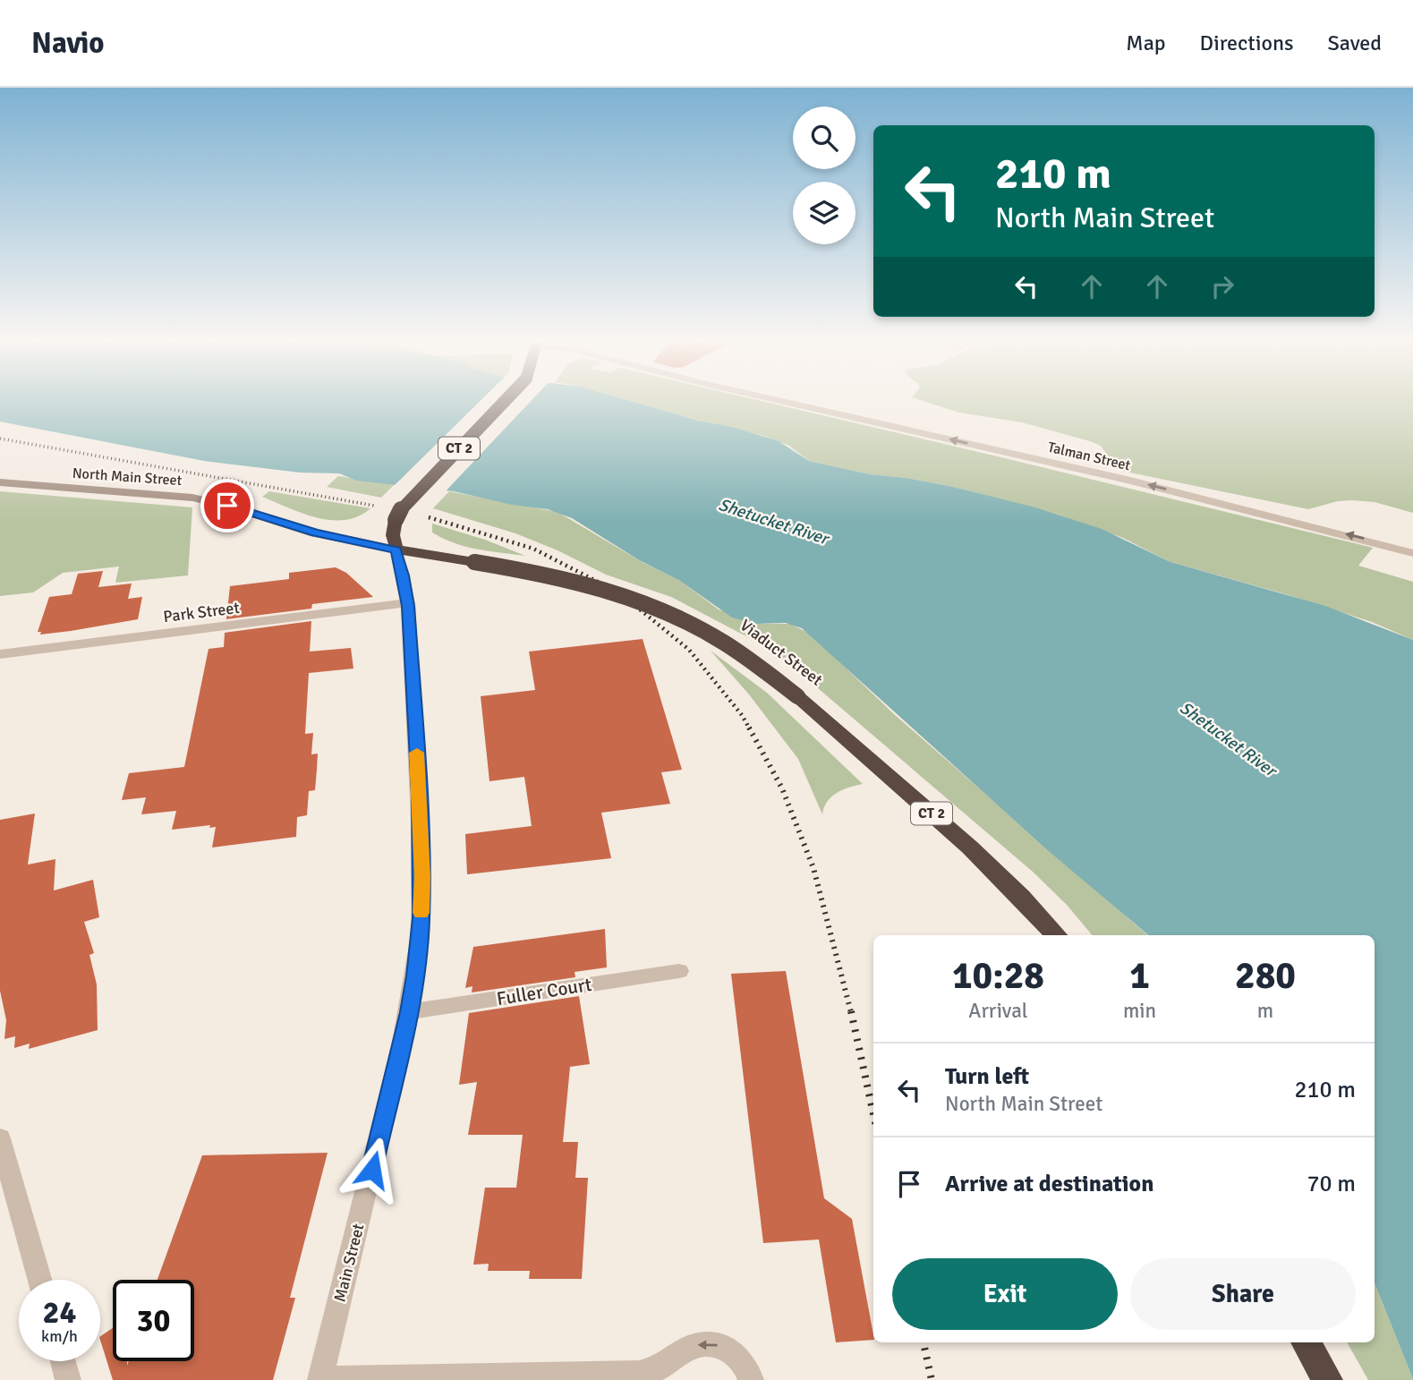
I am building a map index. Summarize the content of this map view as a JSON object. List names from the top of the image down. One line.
{"streets":{"highway":["CT 2","Viaduct Street","Main Street"],"main road":["North Main Street"],"street":["Talman Street","Park Street","Fuller Court"]},"crossings":[["North Main Street","Viaduct Street"],["North Main Street","Main Street"],["Park Street","Main Street"],["Viaduct Street","Main Street"],["Fuller Court","Main Street"]],"one_way":["Talman Street"],"water":["Shetucket River"],"page":{"header":"Navio","nav":["Map","Directions","Saved"],"turn":["210 m","North Main Street"],"eta":["10:28","Arrival","1","min","280","m"],"list":[{"name":"Turn left","note":"North Main Street","value":"210 m"},{"name":"Arrive at destination","value":"70 m"}],"buttons":["Exit","Share"],"speed":"24 km/h","limit":"30"}}
